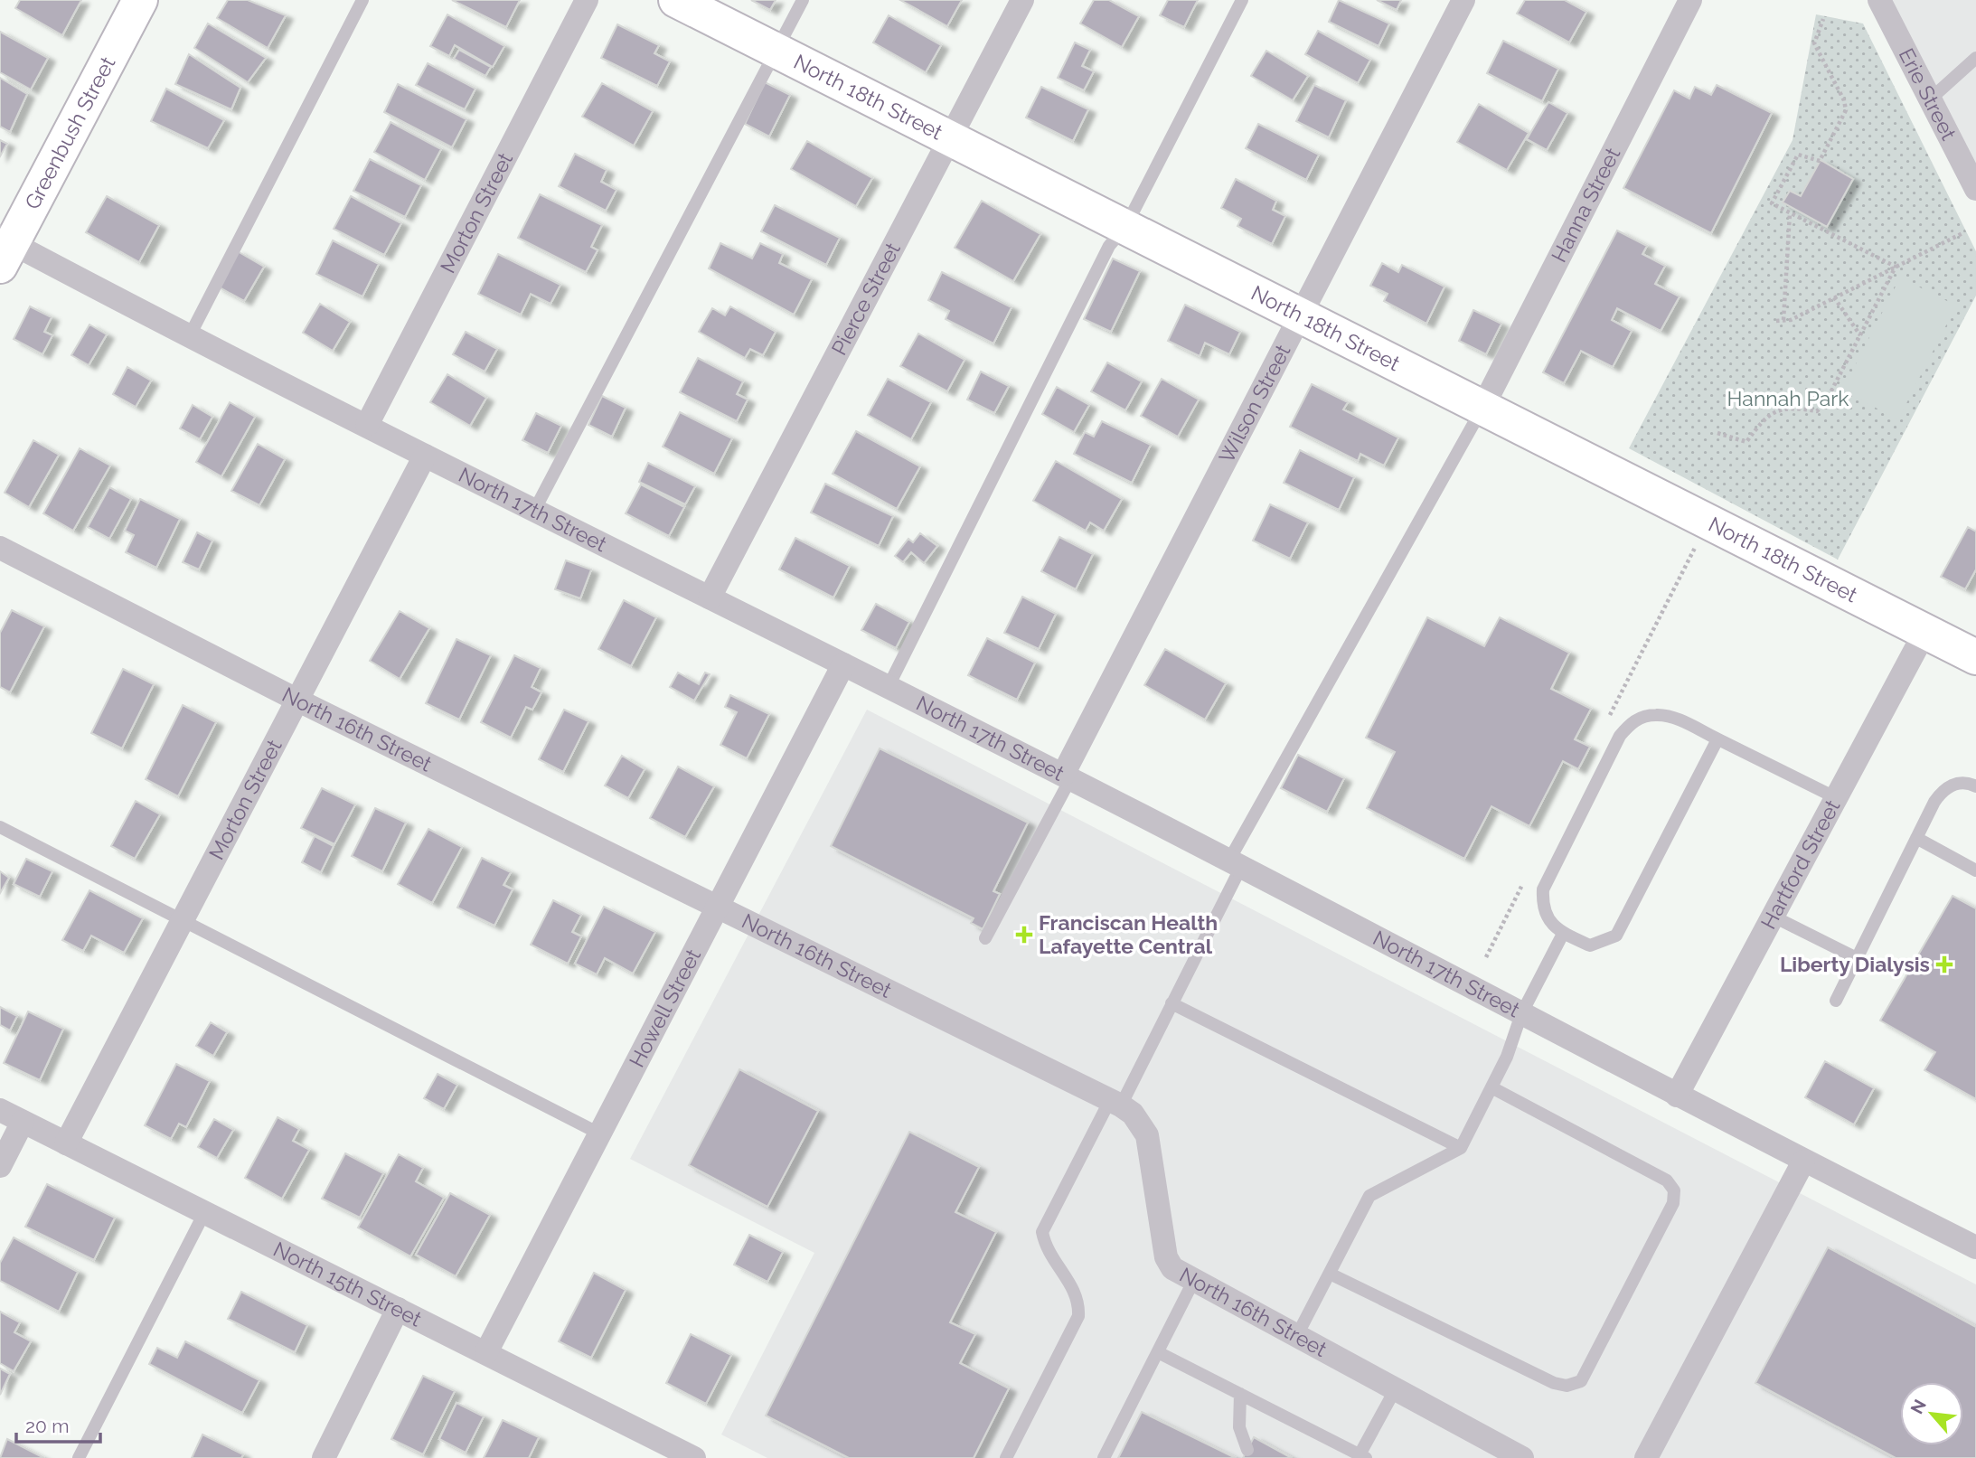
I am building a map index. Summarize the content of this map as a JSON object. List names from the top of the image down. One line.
{"streets":{"main road":["North 18th Street","Greenbush Street"],"street":["Erie Street","Hanna Street","Morton Street","Pierce Street","Wilson Street","North 17th Street","North 16th Street","Hartford Street","Howell Street","North 15th Street"]},"crossings":[["North 18th Street","Hanna Street"],["North 18th Street","Pierce Street"],["North 18th Street","Wilson Street"],["North 18th Street","Hartford Street"],["Greenbush Street","North 17th Street"],["Morton Street","North 17th Street"],["Morton Street","North 16th Street"],["Morton Street","North 15th Street"],["Pierce Street","North 17th Street"],["Wilson Street","North 17th Street"],["North 17th Street","Hartford Street"],["North 17th Street","Howell Street"],["North 16th Street","Howell Street"],["Howell Street","North 15th Street"]],"parks":["Hannah Park"],"places":{"health":["Franciscan Health Lafayette Central","Liberty Dialysis"]},"scale_bar":"20 m","north":"top left"}
